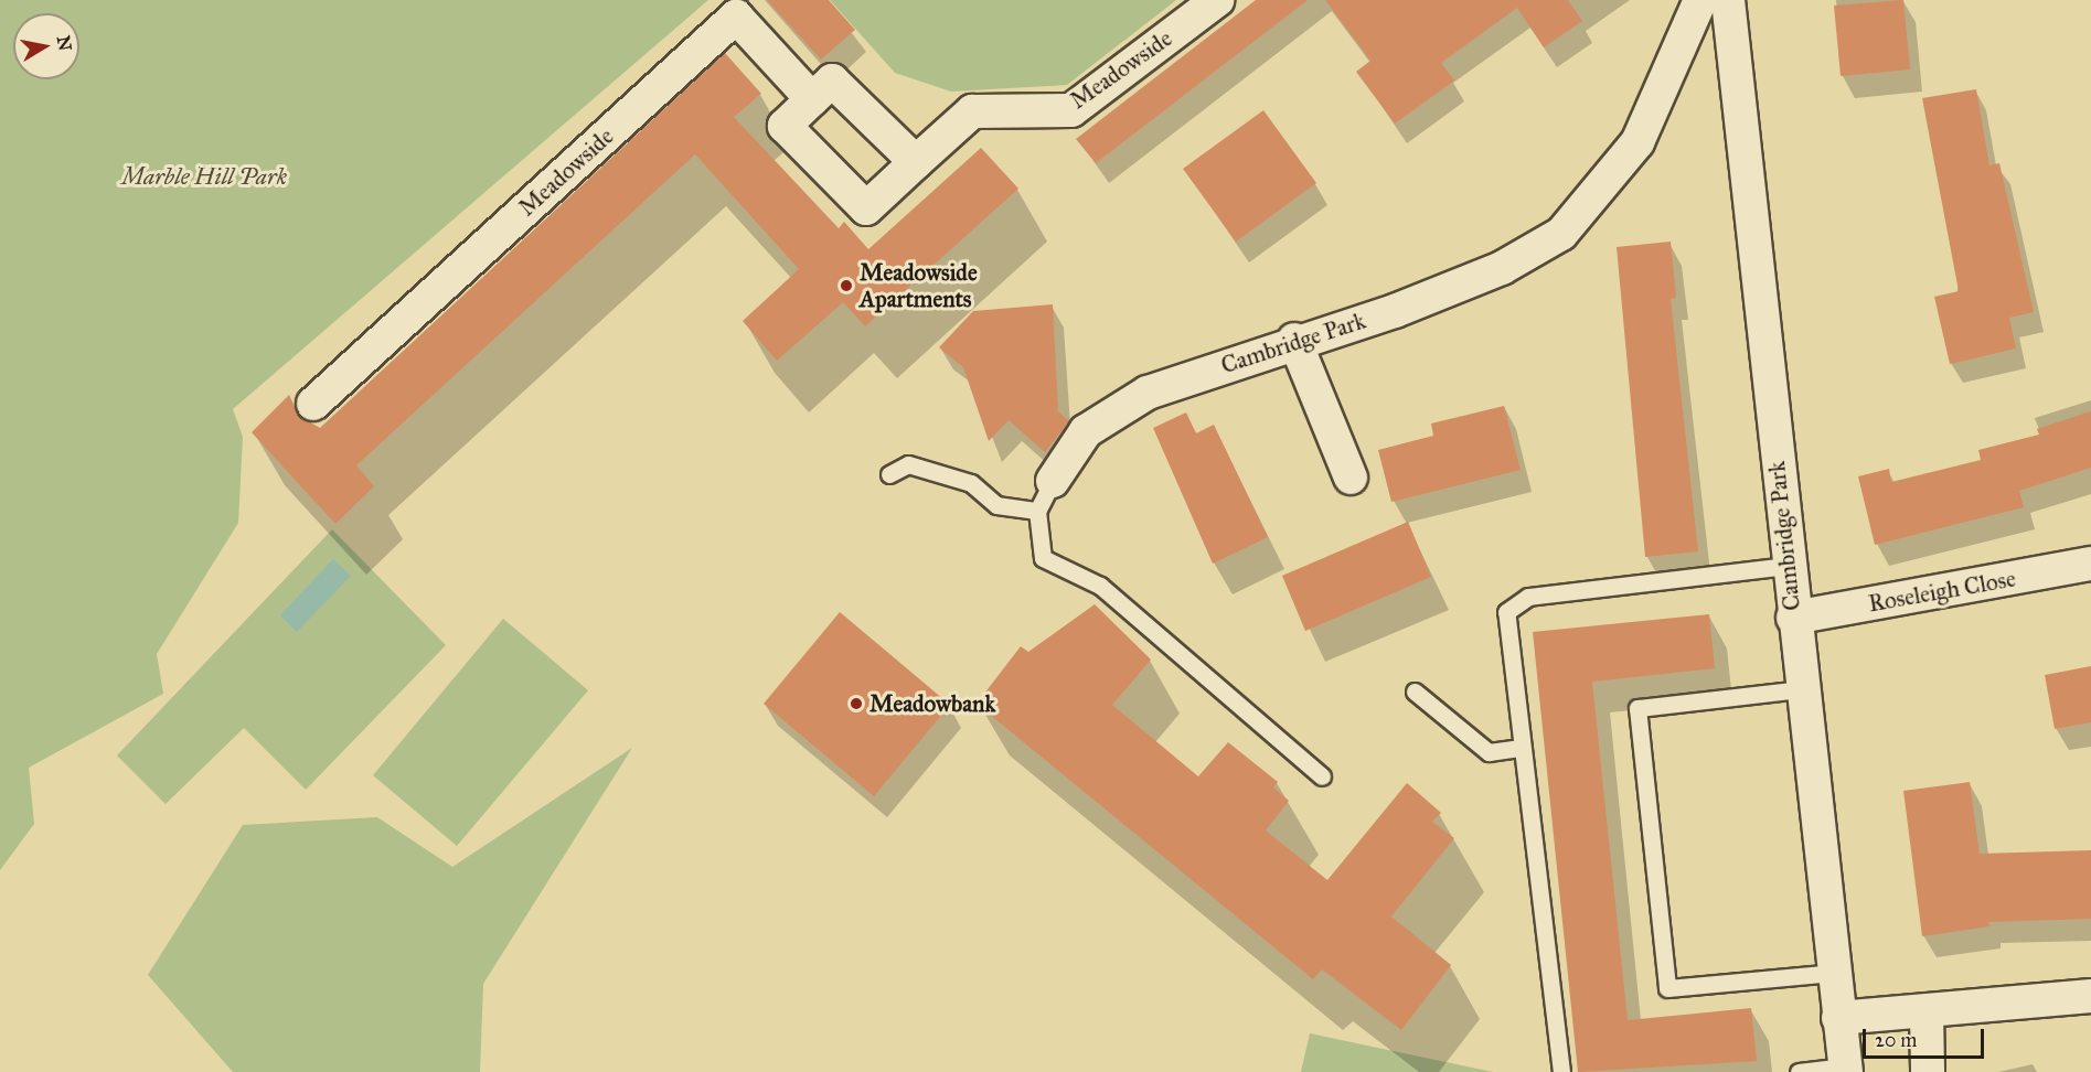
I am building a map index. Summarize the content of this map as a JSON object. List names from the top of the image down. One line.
{"streets":{"street":["Meadowside","Cambridge Park","Roseleigh Close"]},"crossings":[["Cambridge Park","Roseleigh Close"]],"parks":["Marble Hill Park"],"places":["Meadowside Apartments","Meadowbank"],"scale_bar":"20 m","north":"right"}
